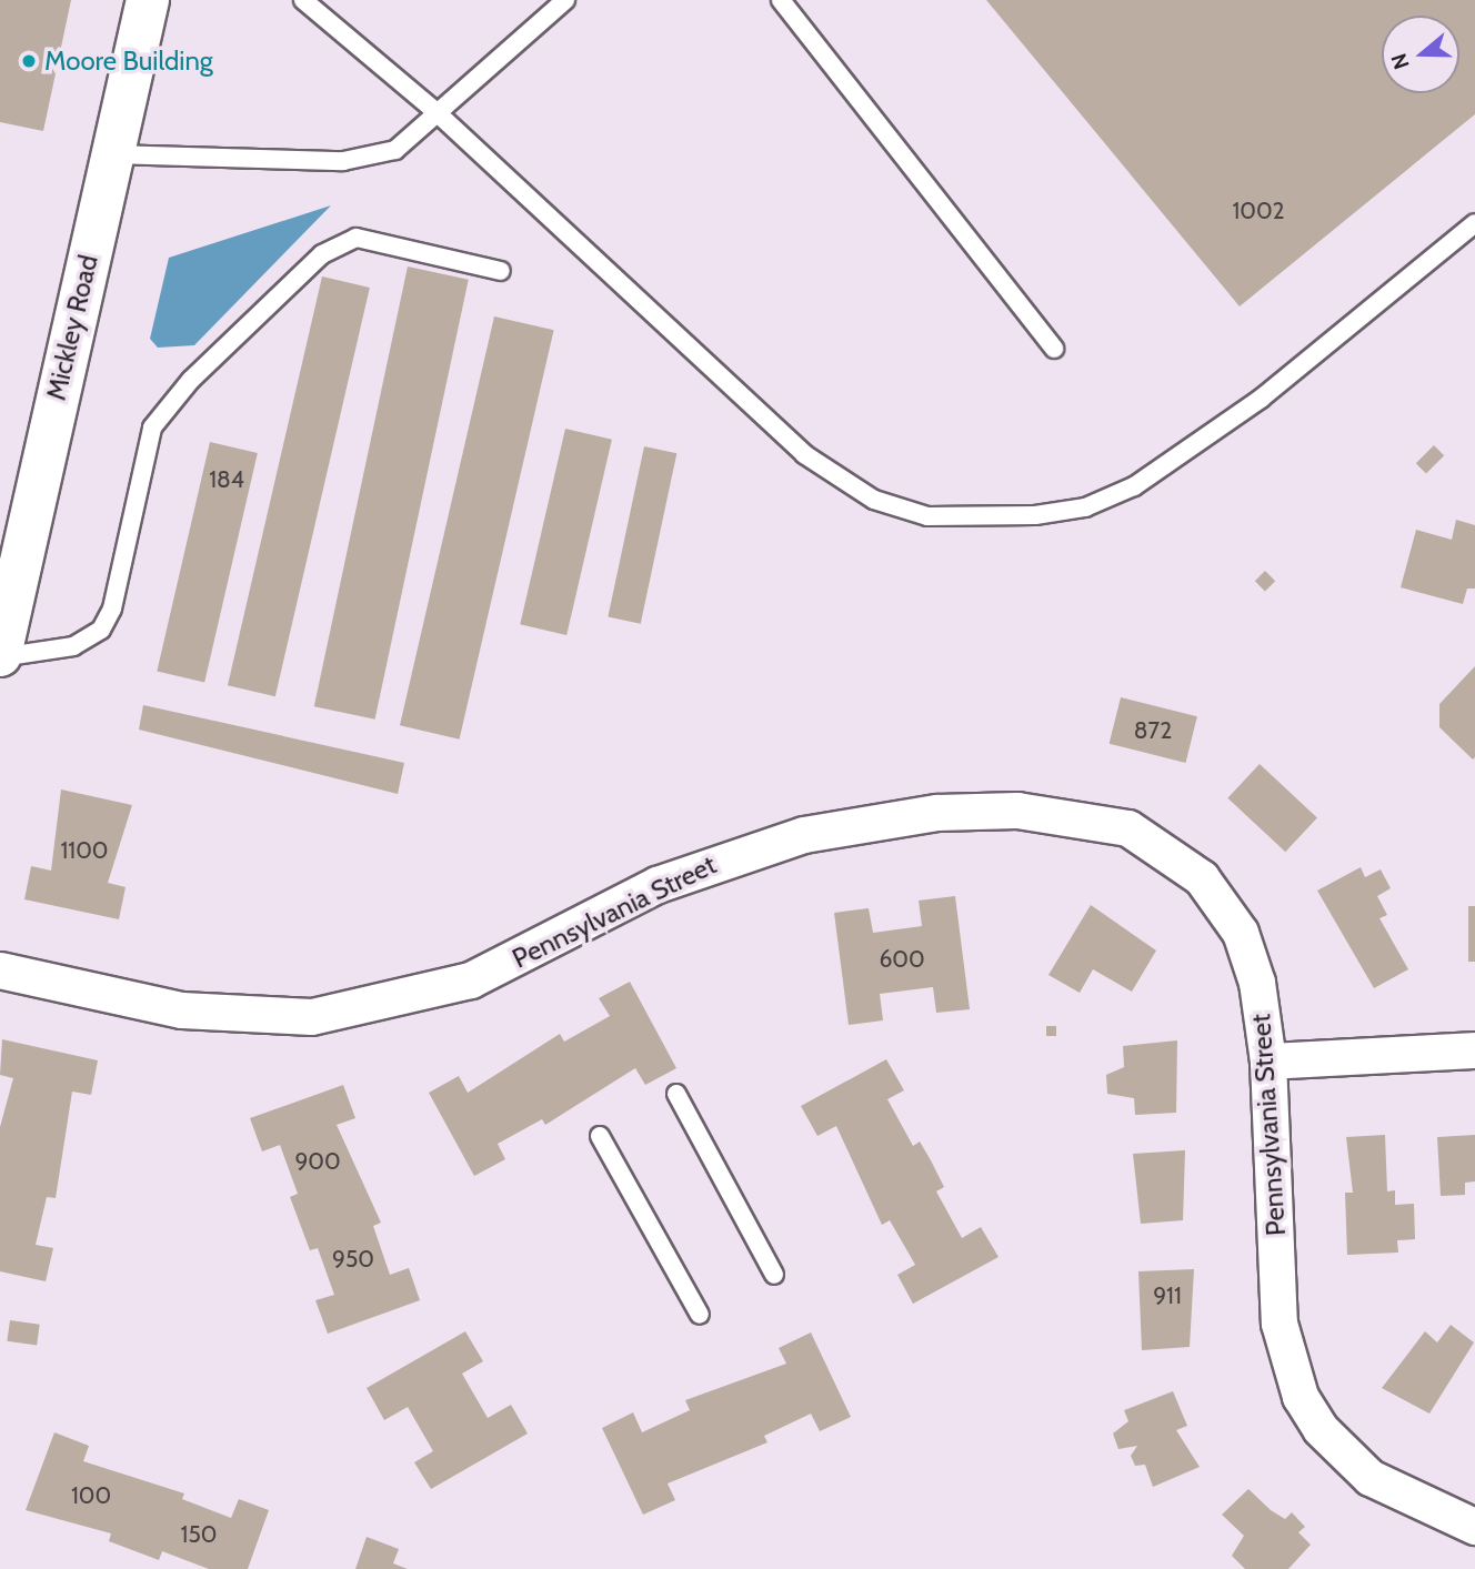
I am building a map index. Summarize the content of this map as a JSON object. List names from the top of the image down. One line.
{"streets":{"street":["Mickley Road","Pennsylvania Street"]},"places":["Moore Building"],"house_numbers":["1002","184","872","1100","600","900","950","911","100","150"],"north":"left"}
